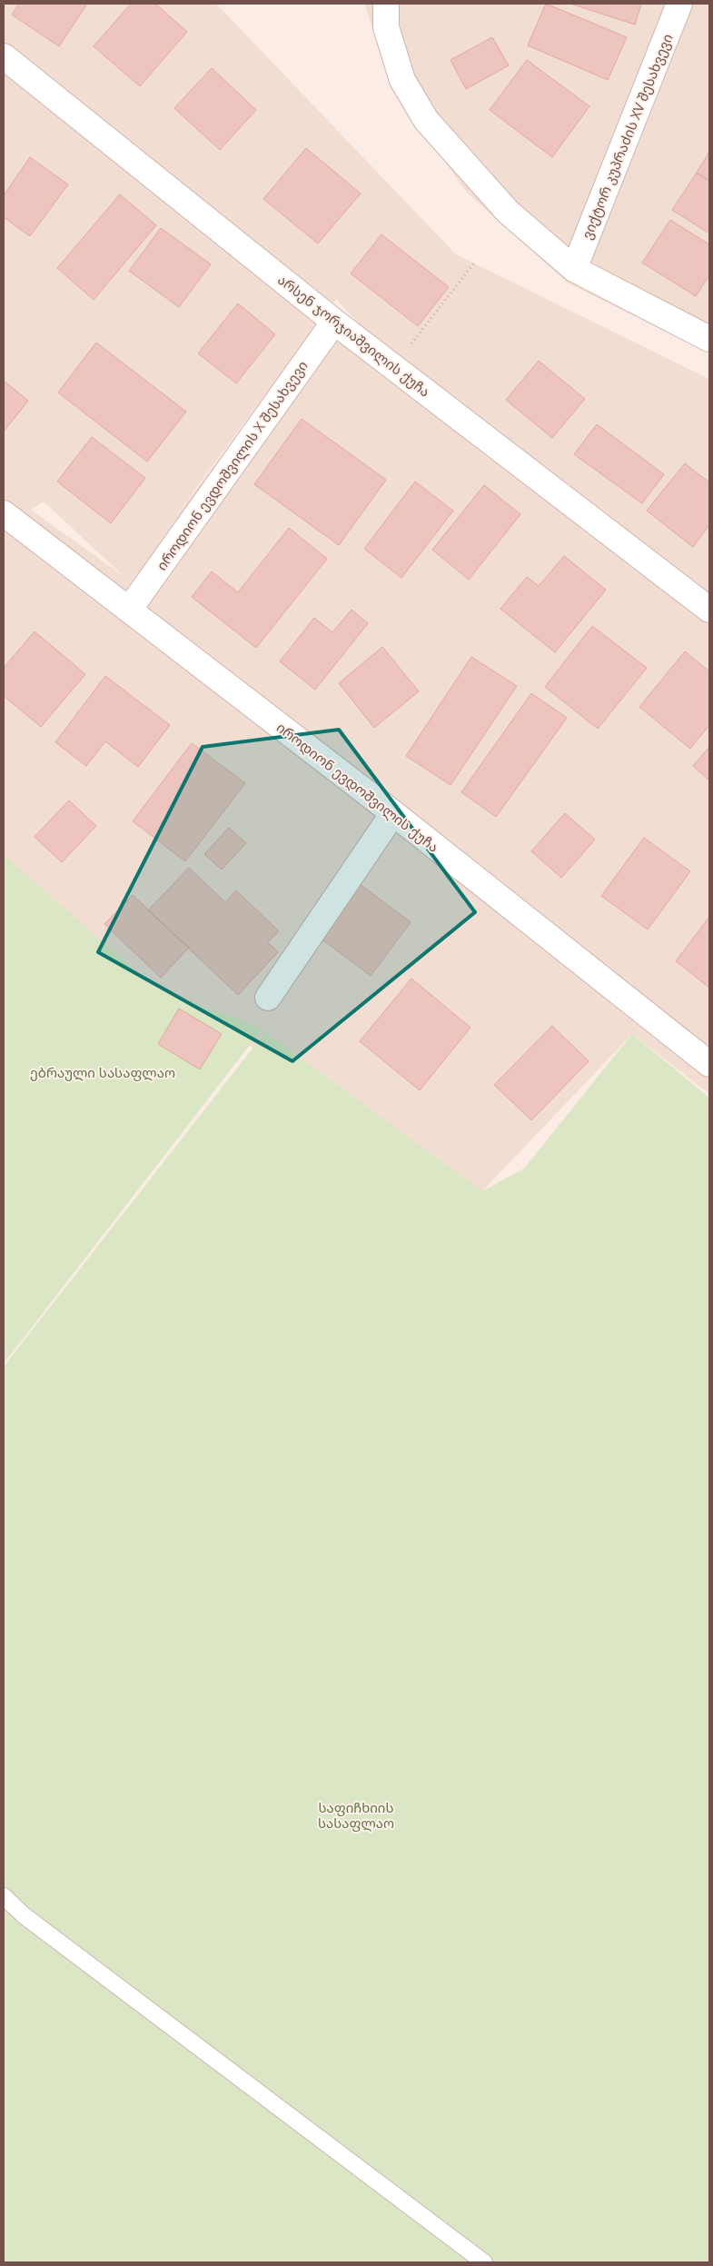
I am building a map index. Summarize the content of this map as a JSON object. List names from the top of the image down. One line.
{"streets":{"street":["ვიქტორ კუპრაძის XV შესახვევი","არსენ ჯორჯიაშვილის ქუჩა","იროდიონ ევდოშვილის X შესახვევი","იროდიონ ევდოშვილის ქუჩა"]},"crossings":[["არსენ ჯორჯიაშვილის ქუჩა","იროდიონ ევდოშვილის X შესახვევი"],["იროდიონ ევდოშვილის X შესახვევი","იროდიონ ევდოშვილის ქუჩა"]],"parks":["ებრაული სასაფლაო","საფიჩხიის სასაფლაო"]}
